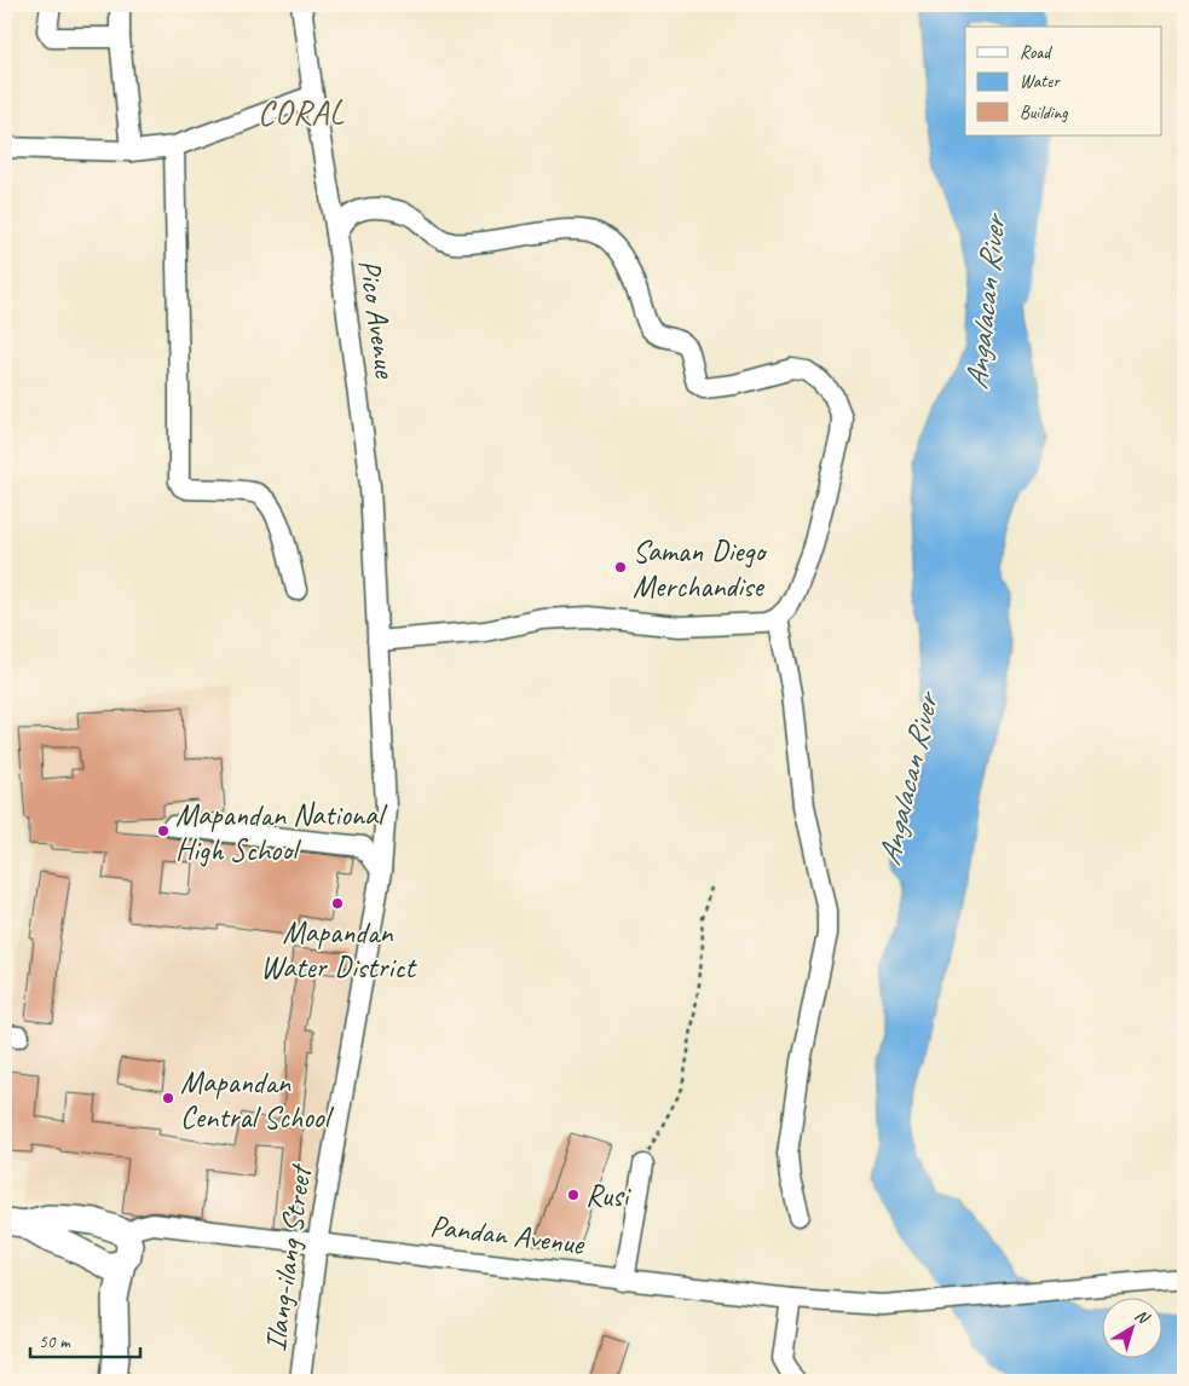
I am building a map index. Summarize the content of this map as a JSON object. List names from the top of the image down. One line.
{"streets":{"main road":["Pandan Avenue"],"street":["Pico Avenue","Ilang-ilang Street"]},"crossings":[["Pico Avenue","Ilang-ilang Street"],["Pandan Avenue","Ilang-ilang Street"]],"districts":["CORAL"],"water":["Angalacan River"],"places":["Saman Diego Merchandise","Mapandan National High School","Mapandan Water District","Mapandan Central School","Rusi"],"legend":["Road","Water","Building"],"scale_bar":"50 m","north":"top right"}
